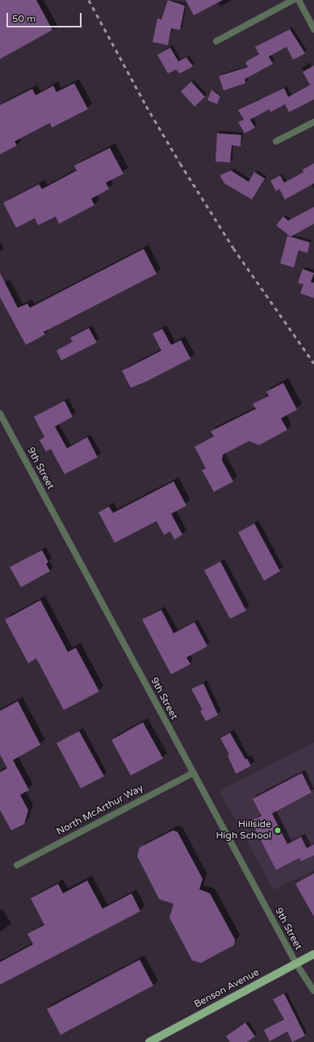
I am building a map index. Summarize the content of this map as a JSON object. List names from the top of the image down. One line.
{"streets":{"main road":["Benson Avenue"],"street":["9th Street","North McArthur Way"]},"crossings":[["9th Street","North McArthur Way"],["9th Street","Benson Avenue"]],"places":["Hillside High School"],"scale_bar":"50 m"}
